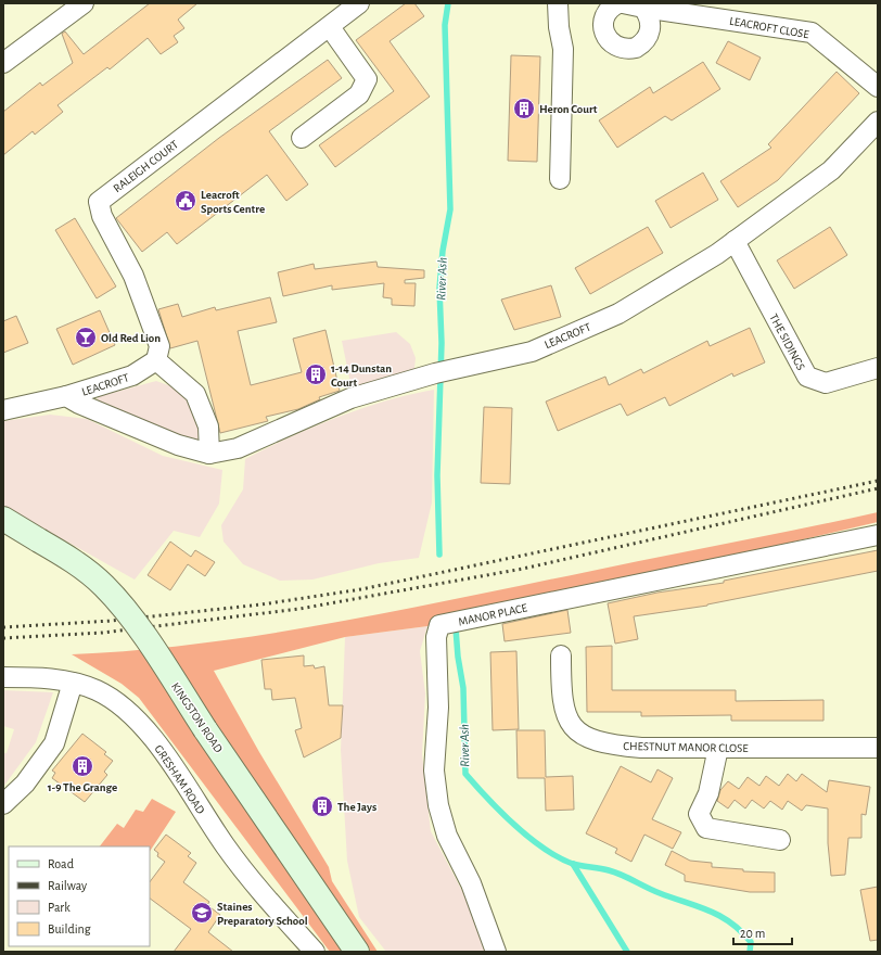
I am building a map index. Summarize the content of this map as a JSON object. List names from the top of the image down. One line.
{"streets":{"street":["LEACROFT CLOSE","RALEIGH COURT","LEACROFT","THE SIDINGS","MANOR PLACE","KINGSTON ROAD","CHESTNUT MANOR CLOSE","GRESHAM ROAD"]},"crossings":[["RALEIGH COURT","LEACROFT"],["LEACROFT","THE SIDINGS"]],"water":["River Ash"],"places":{"building":["Heron Court","1-14 Dunstan Court","1-9 The Grange","The Jays"],"public building":["Leacroft Sports Centre"],"bar":["Old Red Lion"],"school or university":["Staines Preparatory School"]},"legend":["Road","Railway","Park","Building"],"scale_bar":"20 m"}
